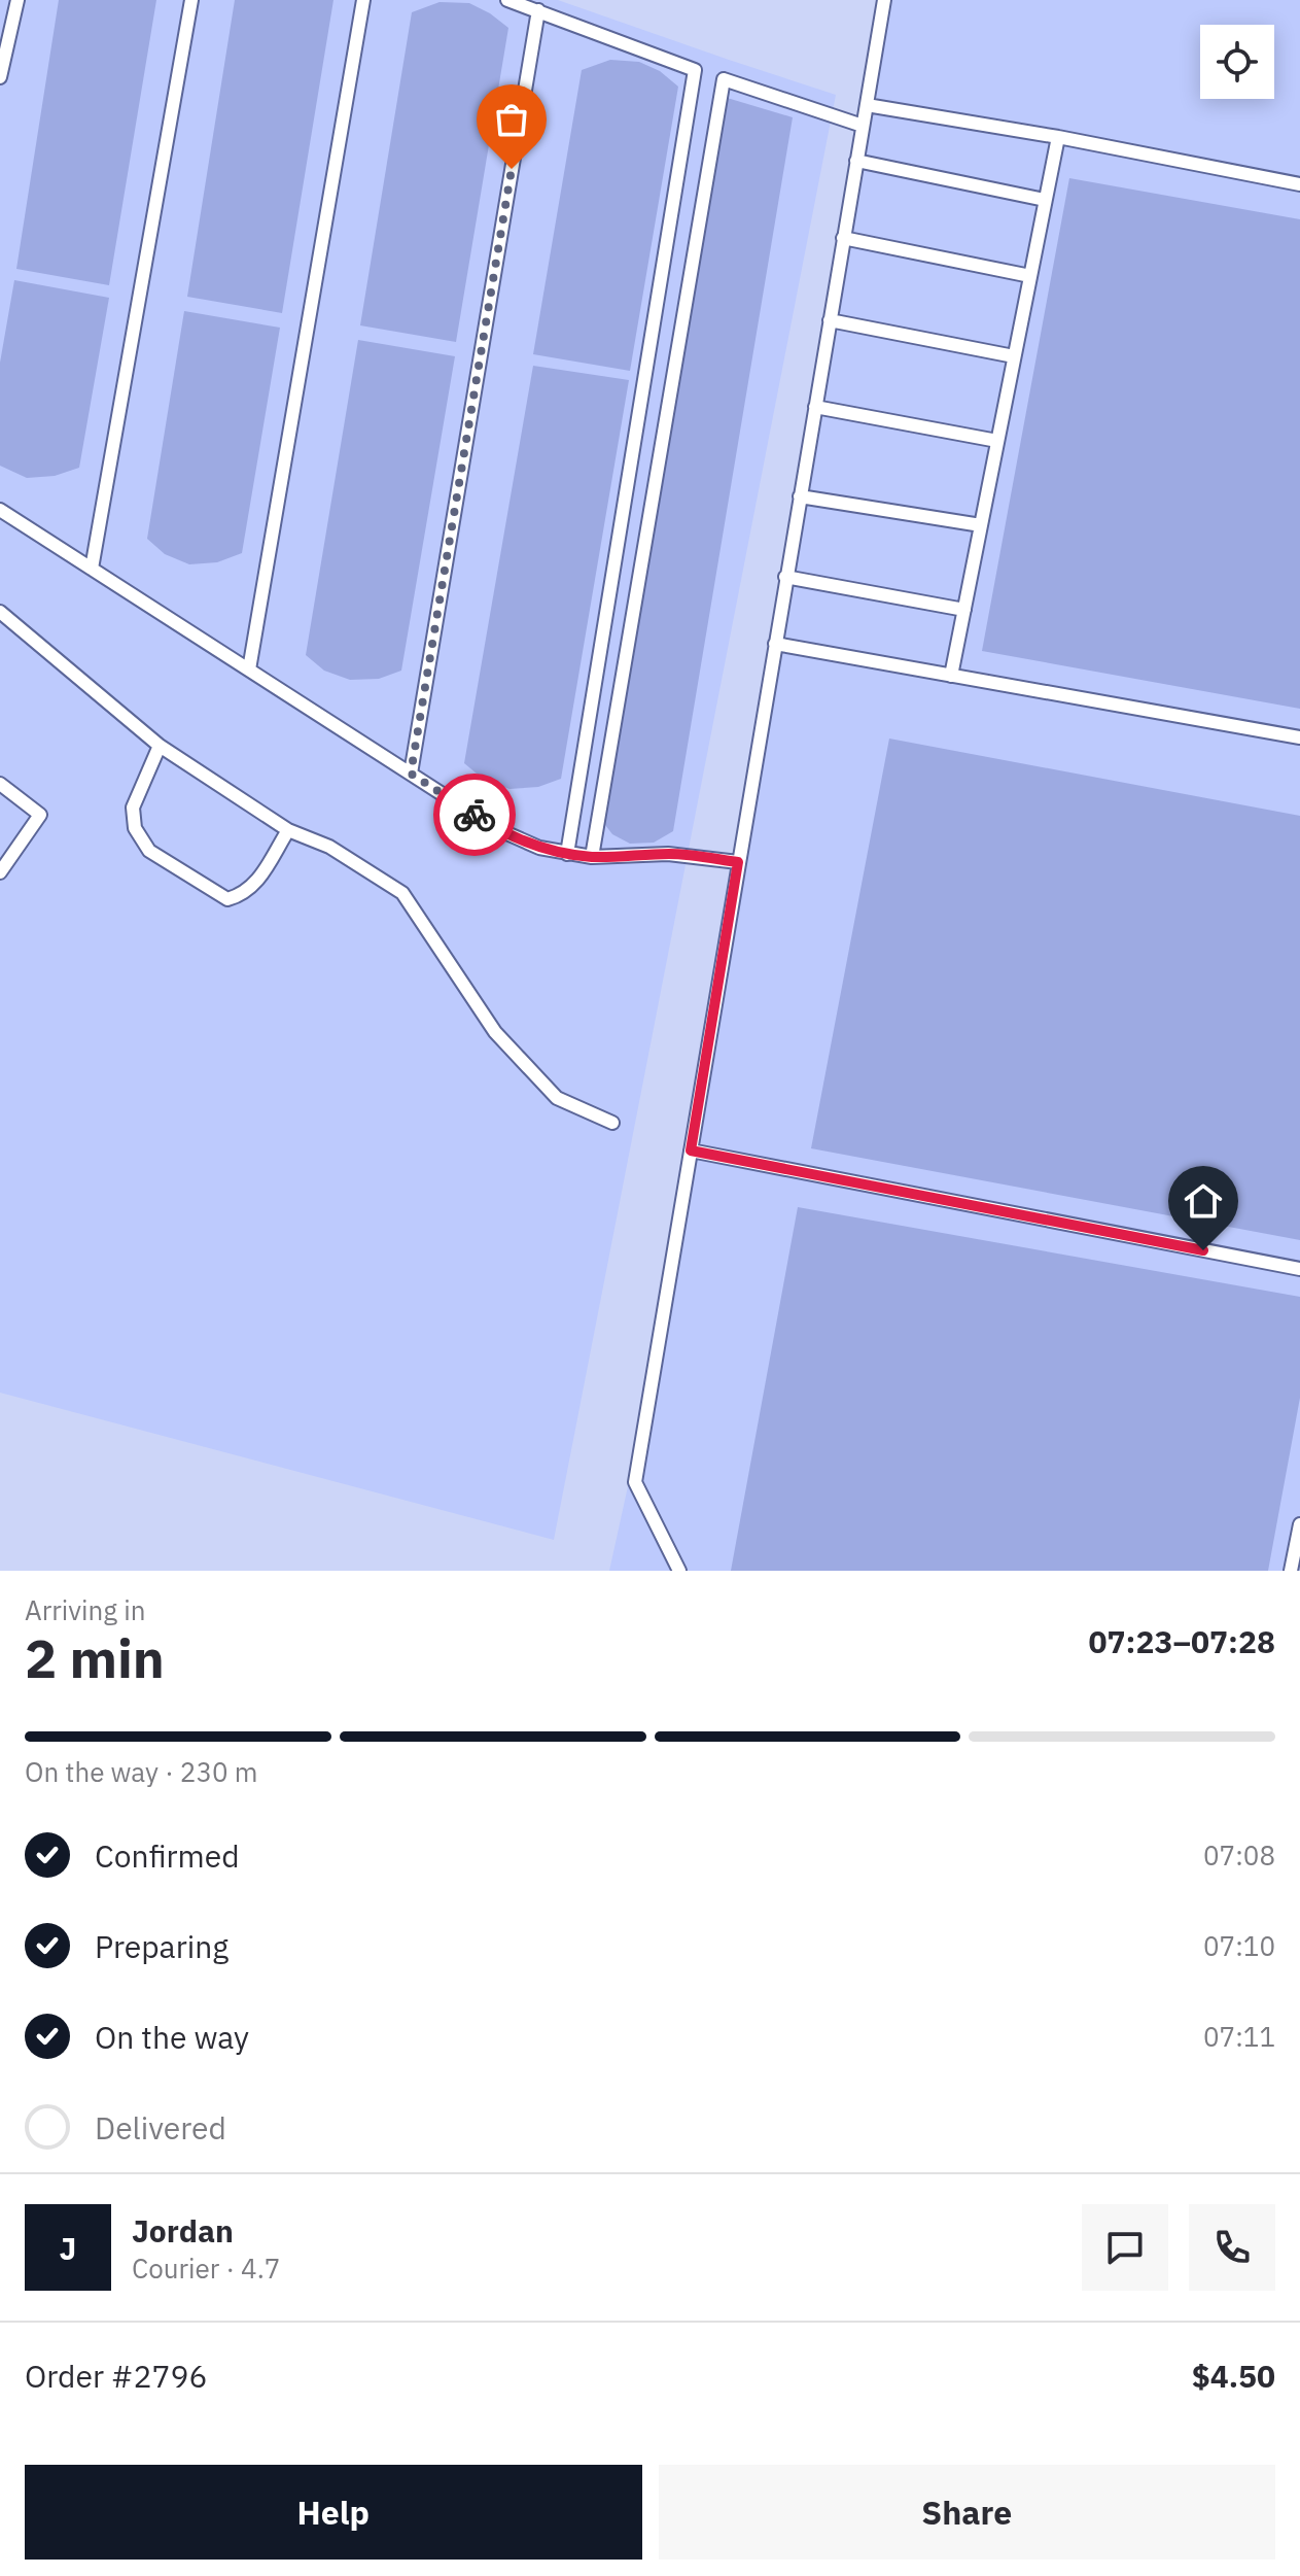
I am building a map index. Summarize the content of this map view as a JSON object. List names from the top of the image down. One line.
{"page":{"heading":["2 min","Arriving in","07:23–07:28"],"panel":["Jordan","Courier · 4.7","Order #2796","$4.50"],"bar":"On the way · 230 m","list":[["Confirmed","07:08"],["Preparing","07:10"],["On the way","07:11"],"Delivered"],"round":"J","buttons":["Help","Share"]}}
